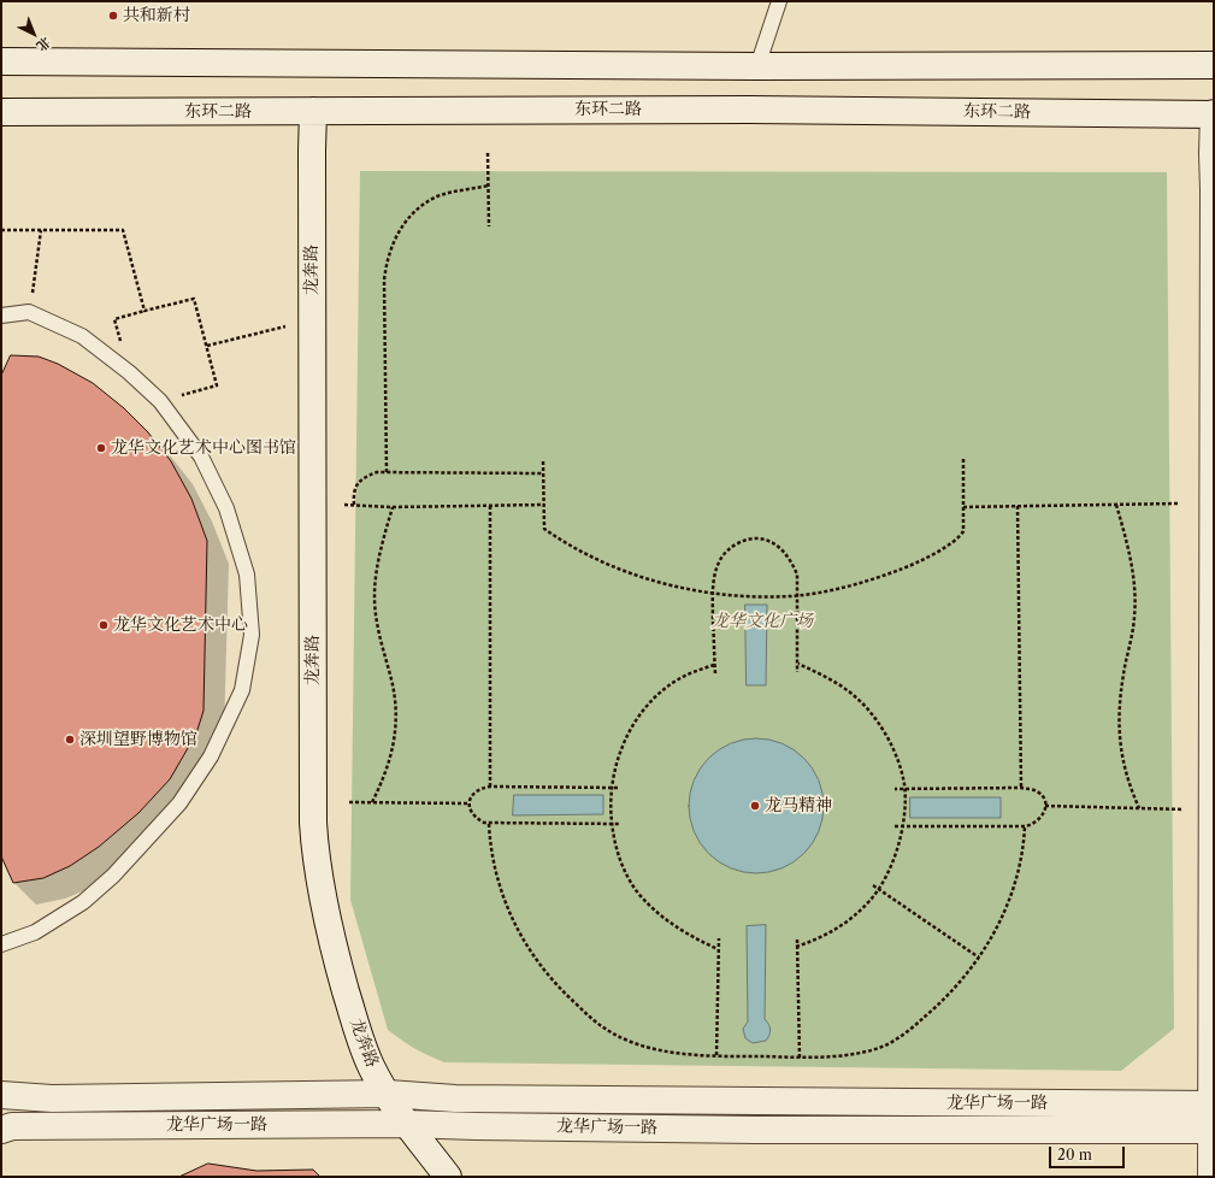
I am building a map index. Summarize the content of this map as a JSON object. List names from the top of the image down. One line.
{"streets":{"street":["东环二路","龙奔路","龙华广场一路"]},"crossings":[["东环二路","龙奔路"],["龙奔路","龙华广场一路"]],"parks":["龙华文化广场"],"places":["共和新村","龙华文化艺术中心图书馆","龙华文化艺术中心","深圳望野博物馆","龙马精神"],"scale_bar":"20 m","north":"bottom right"}
